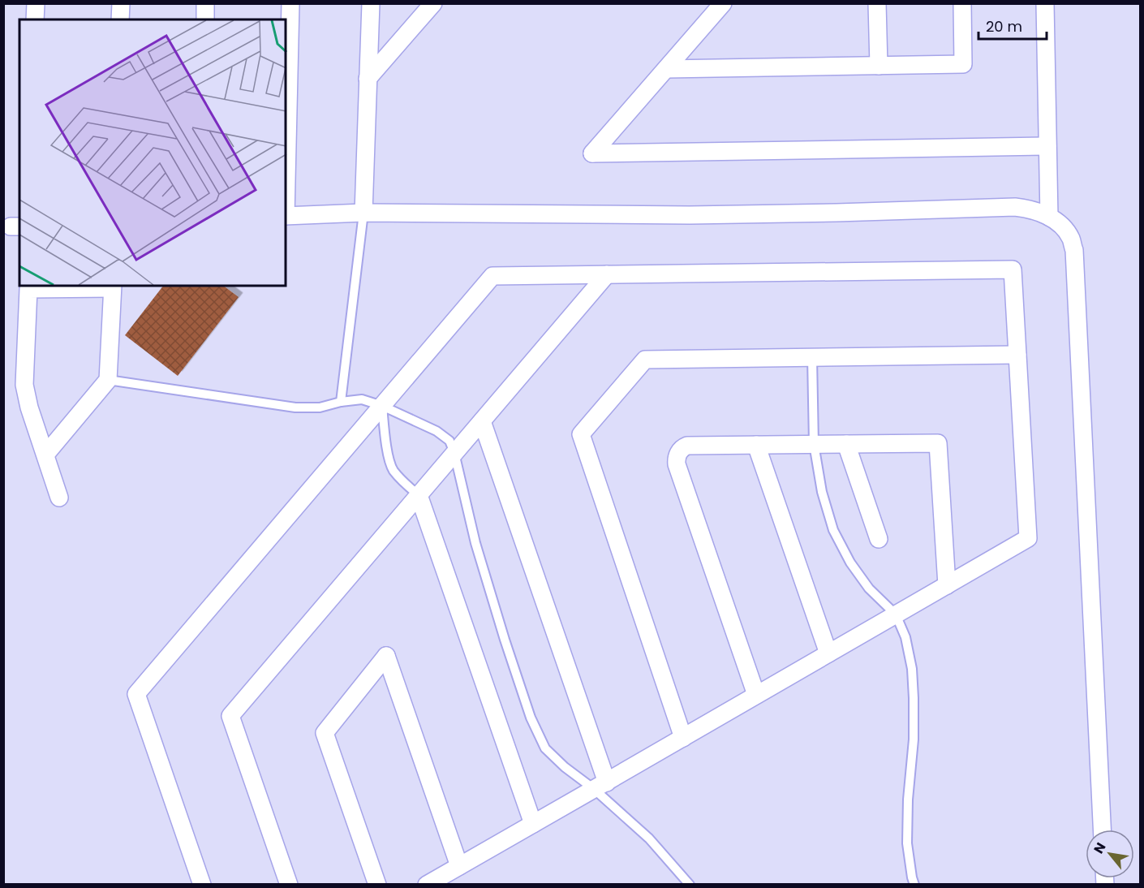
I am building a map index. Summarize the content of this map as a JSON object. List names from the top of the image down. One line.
{"scale_bar":"20 m","north":"top left"}
